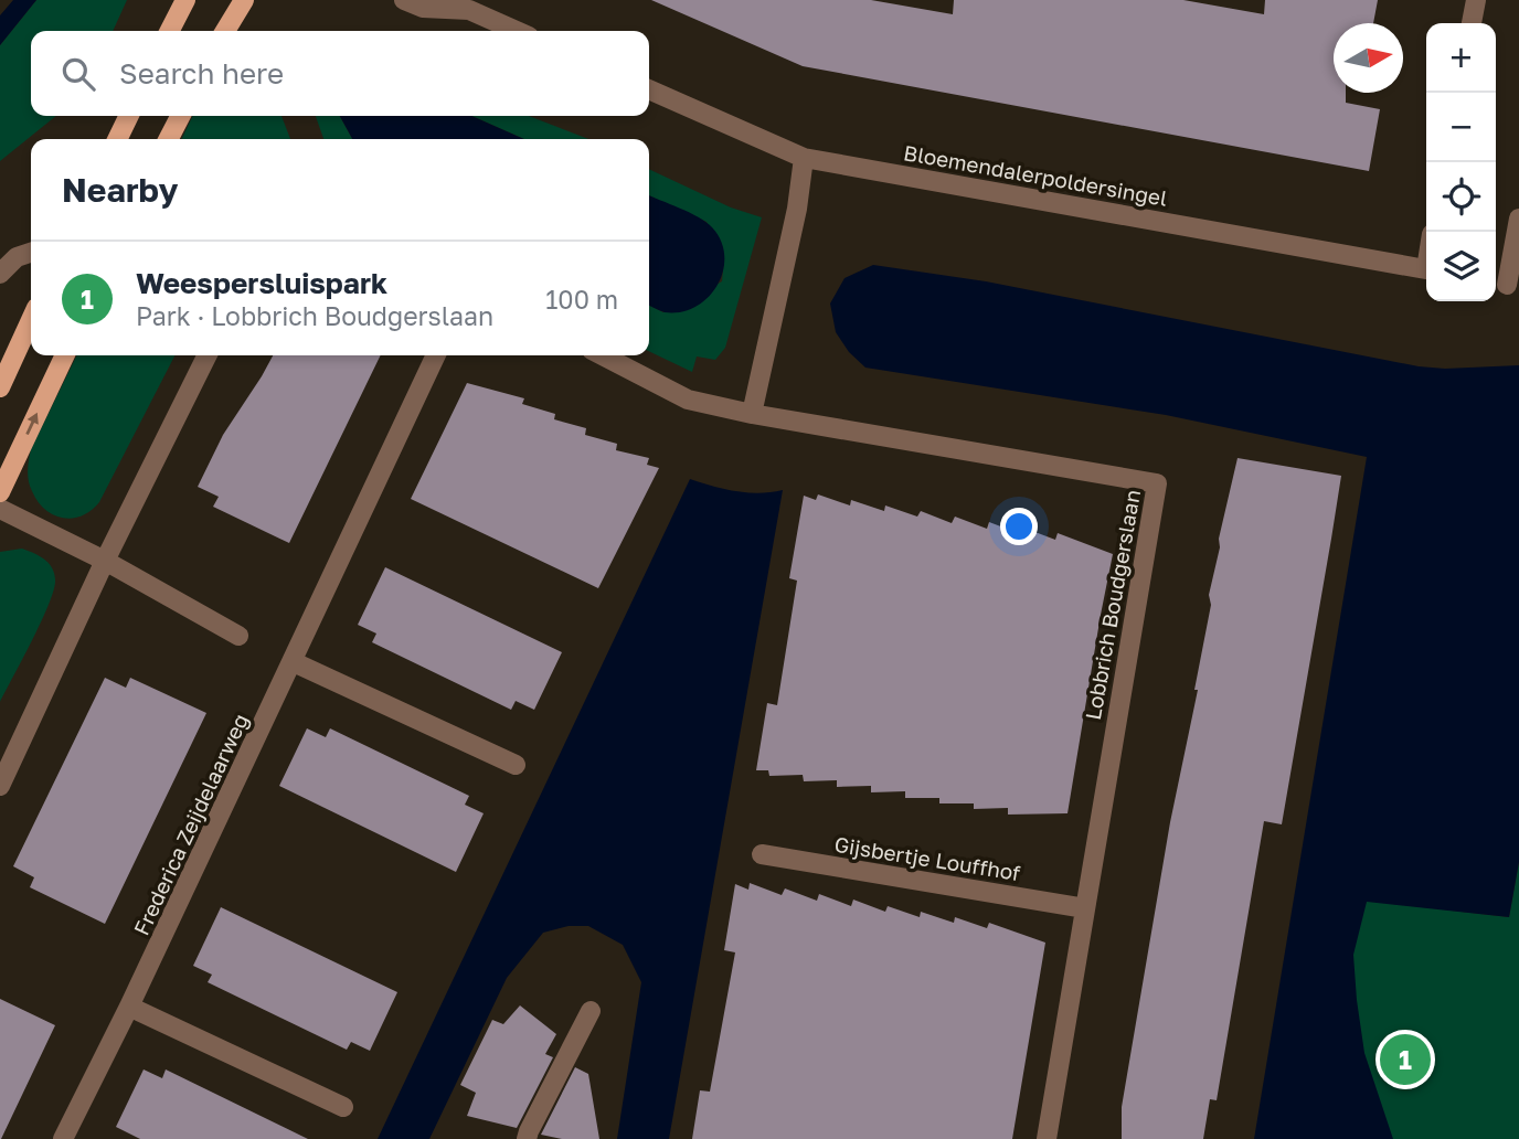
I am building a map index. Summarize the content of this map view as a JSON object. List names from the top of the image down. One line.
{"streets":{"street":["Bloemendalerpoldersingel","Lobbrich Boudgerslaan","Frederica Zeijdelaarweg","Gijsbertje Louffhof"]},"crossings":[["Lobbrich Boudgerslaan","Gijsbertje Louffhof"]],"north":"right","page":{"map_buttons":["+","−"],"search":"Search here","heading":"Nearby","list":[{"mark":"1","name":"Weespersluispark","note":"Park · Lobbrich Boudgerslaan","value":"100 m"}],"pins":"1"}}
